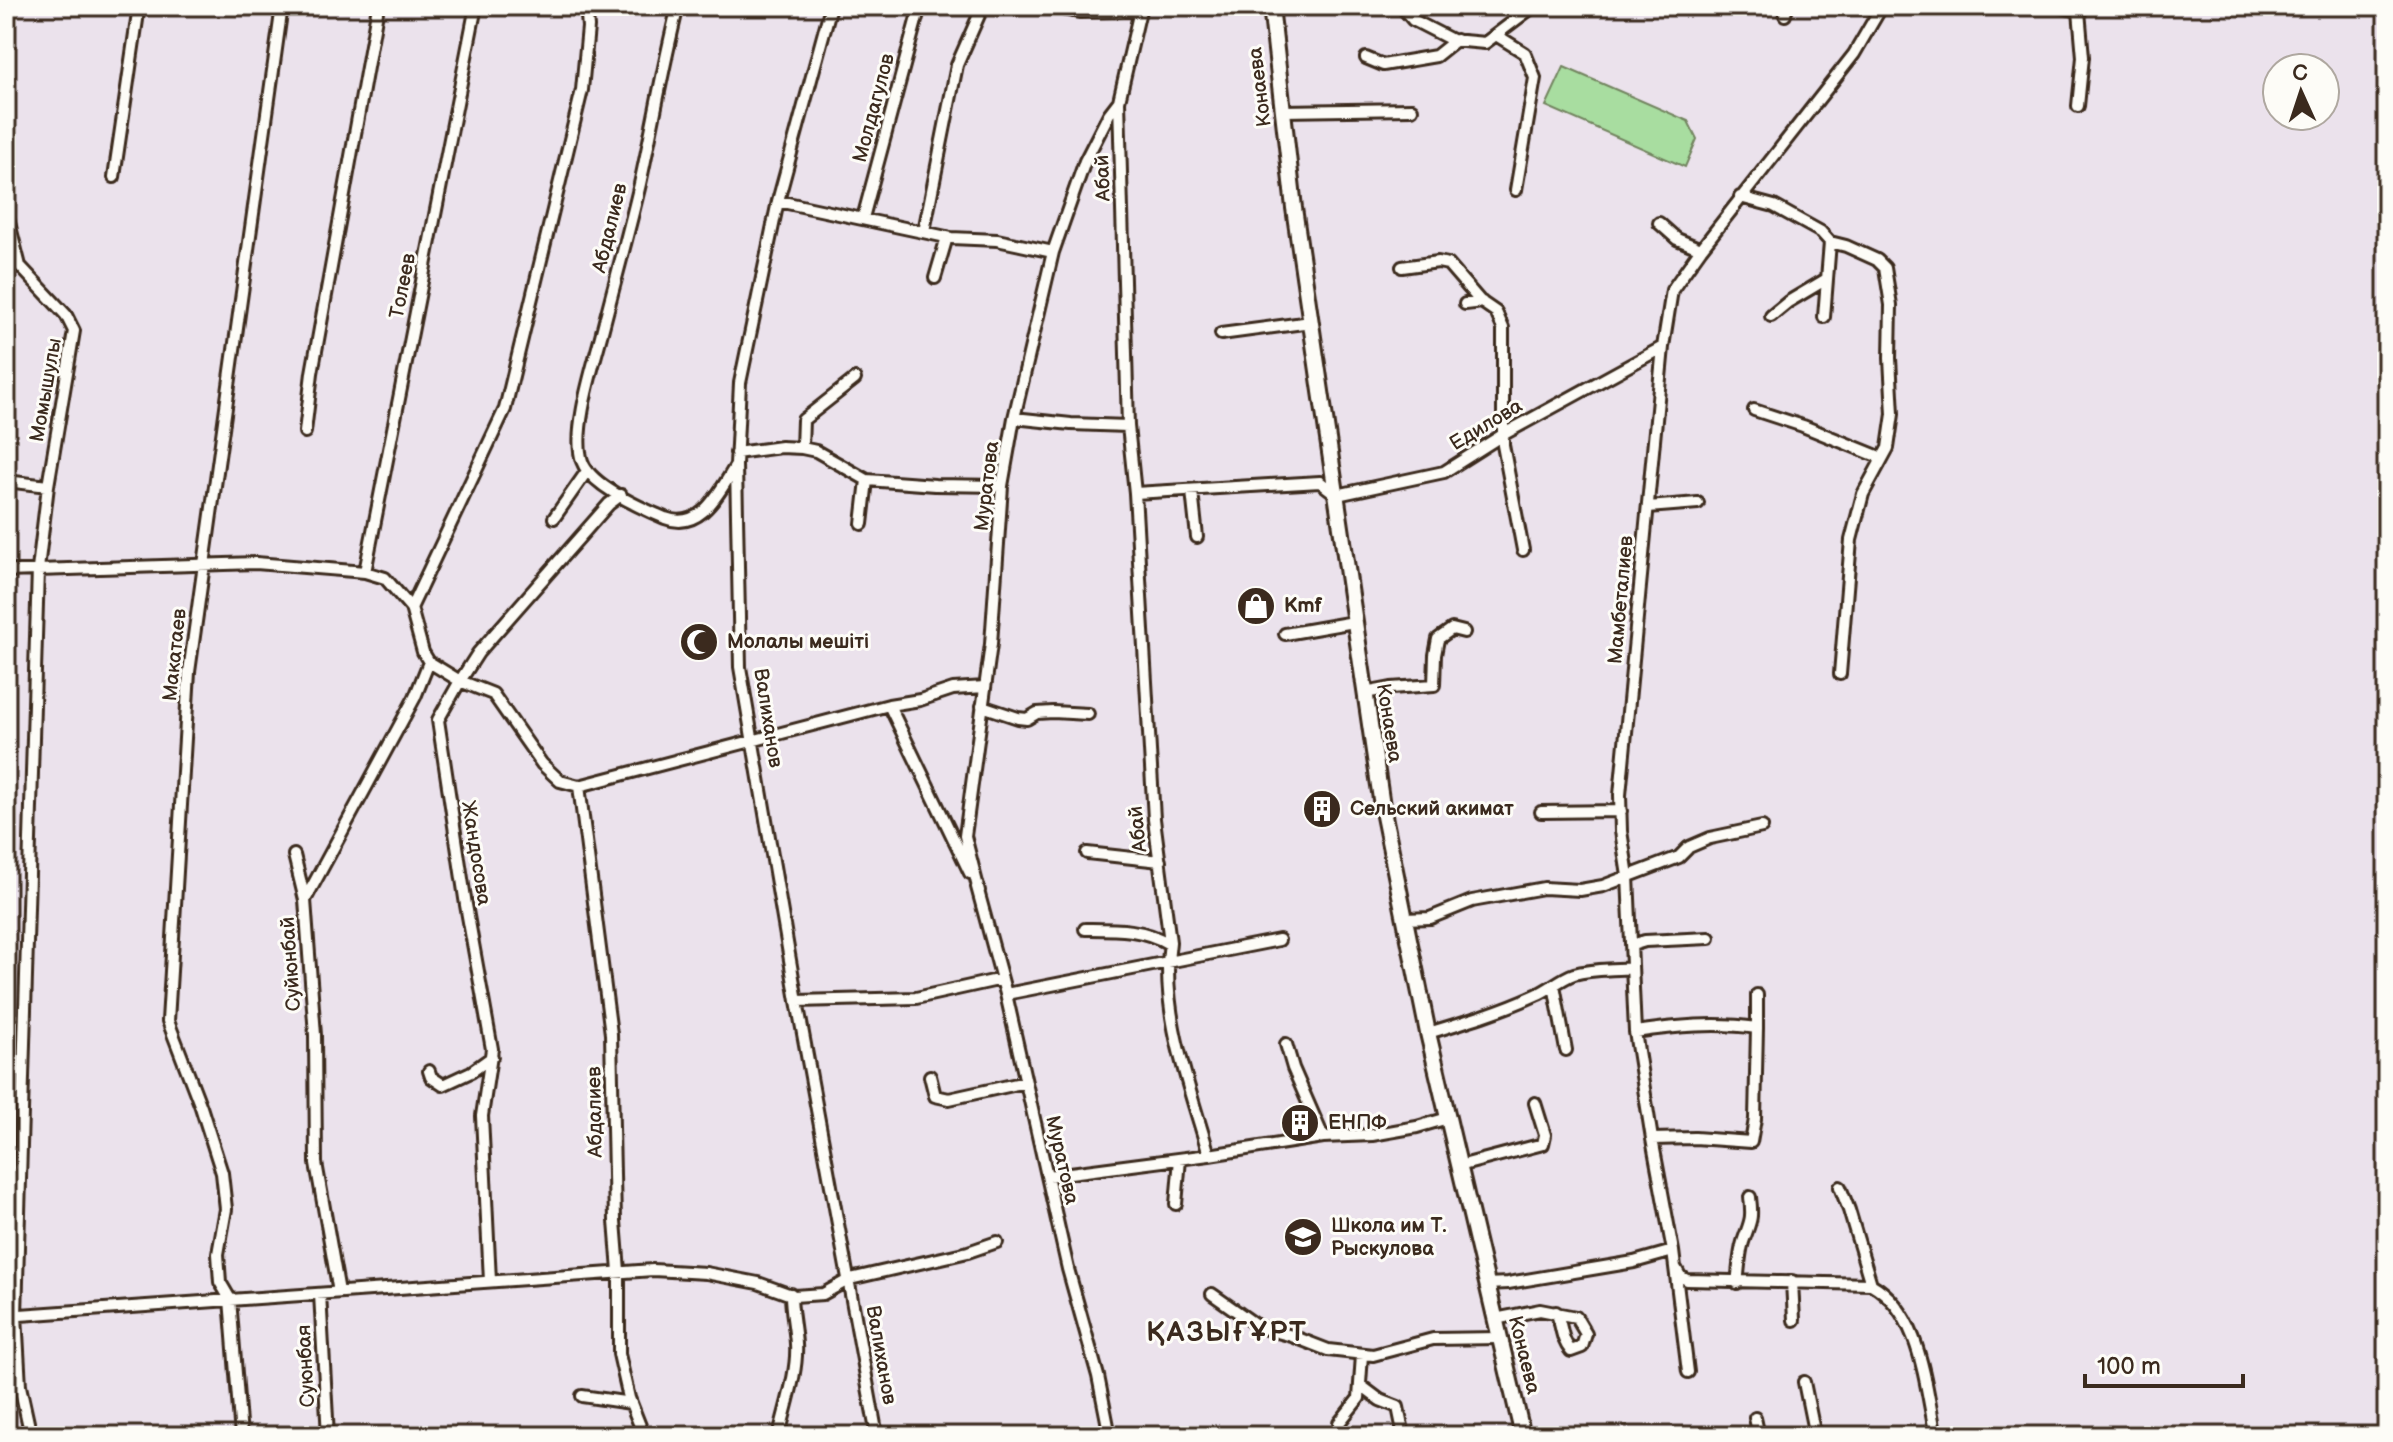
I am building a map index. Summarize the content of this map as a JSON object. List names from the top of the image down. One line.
{"streets":{"main road":["Конаева"],"street":["Молдагулов","Абай","Абдалиев","Толеев","Момышулы","Едилова","Муратова","Мамбеталиев","Макатаев","Валиханов","Жандосова","Суйюнбай","Суюнбая"]},"crossings":[["Конаева","Едилова"],["Абай","Муратова"],["Едилова","Мамбеталиев"]],"districts":["ҚАЗЫҒҰРТ"],"places":{"shop":["Kmf"],"mosque":["Молалы мешіті"],"building":["Сельский акимат","ЕНПФ"],"school or university":["Школа им Т. Рыскулова"]},"scale_bar":"100 m","north":"top"}
